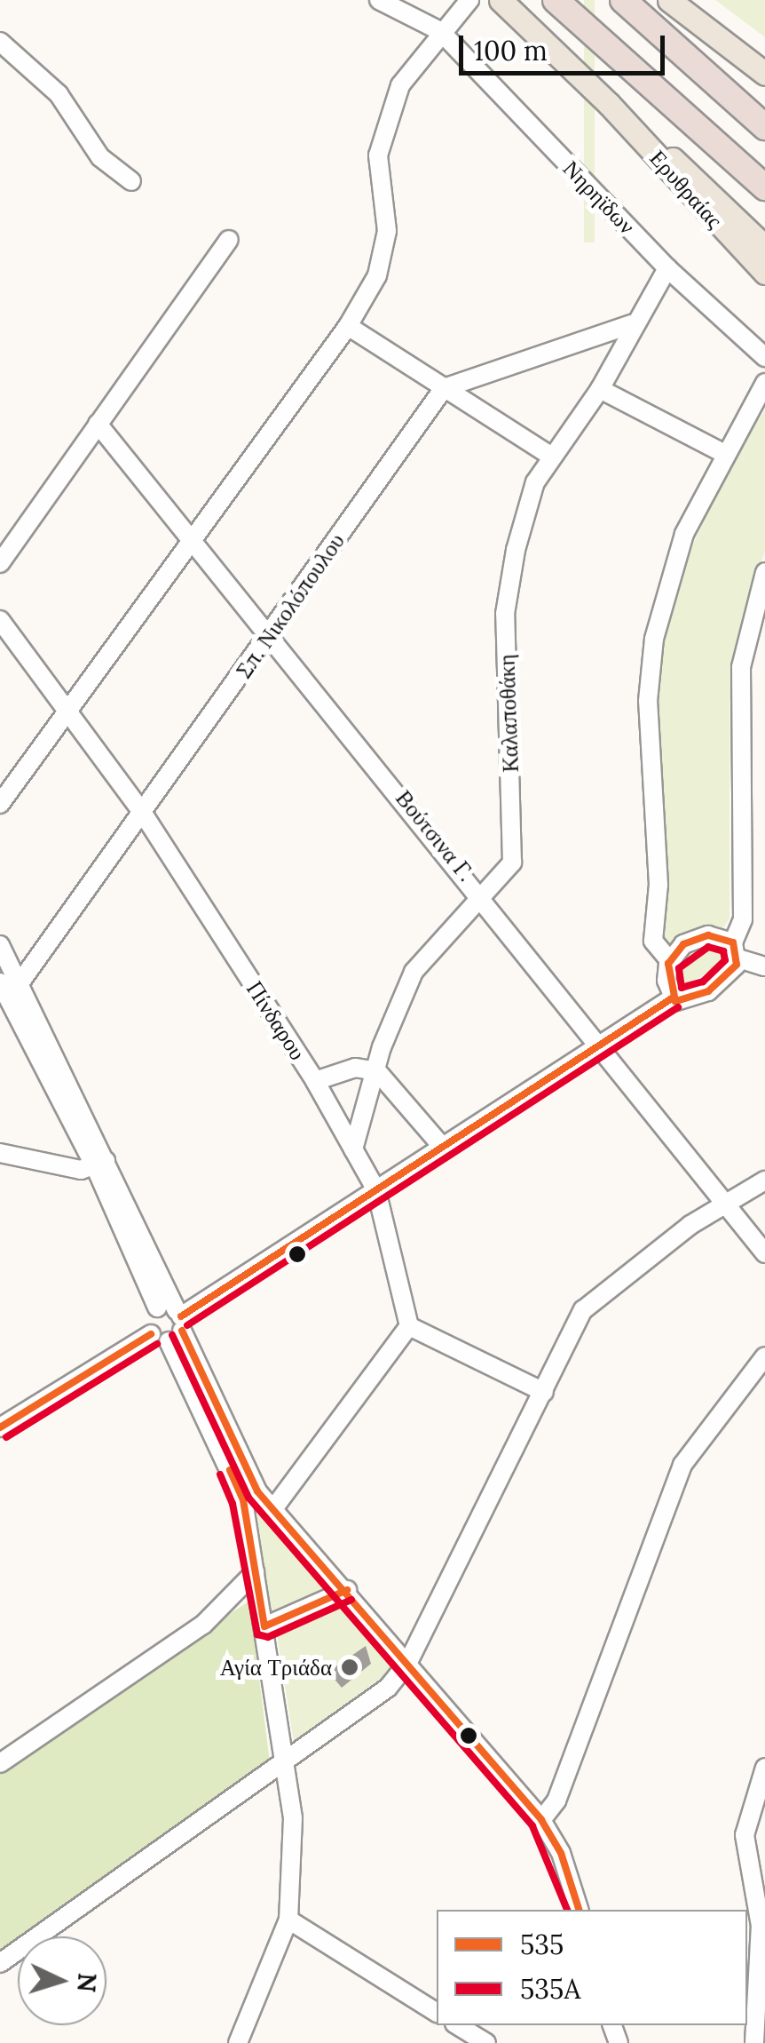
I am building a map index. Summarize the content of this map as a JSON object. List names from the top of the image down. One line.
{"streets":{"main road":["Ερυθραίας"],"street":["Νηρηϊδων","Σπ. Νικολόπουλου","Καλαποθάκη","Βούτσινα Γ.","Πίνδαρου"]},"crossings":[["Νηρηϊδων","Καλαποθάκη"],["Σπ. Νικολόπουλου","Βούτσινα Γ."],["Σπ. Νικολόπουλου","Πίνδαρου"],["Καλαποθάκη","Βούτσινα Γ."],["Καλαποθάκη","Πίνδαρου"]],"places":["Αγία Τριάδα"],"lines":["transit line 535","transit line 535A"],"legend":["535","535A"],"scale_bar":"100 m","north":"right"}
